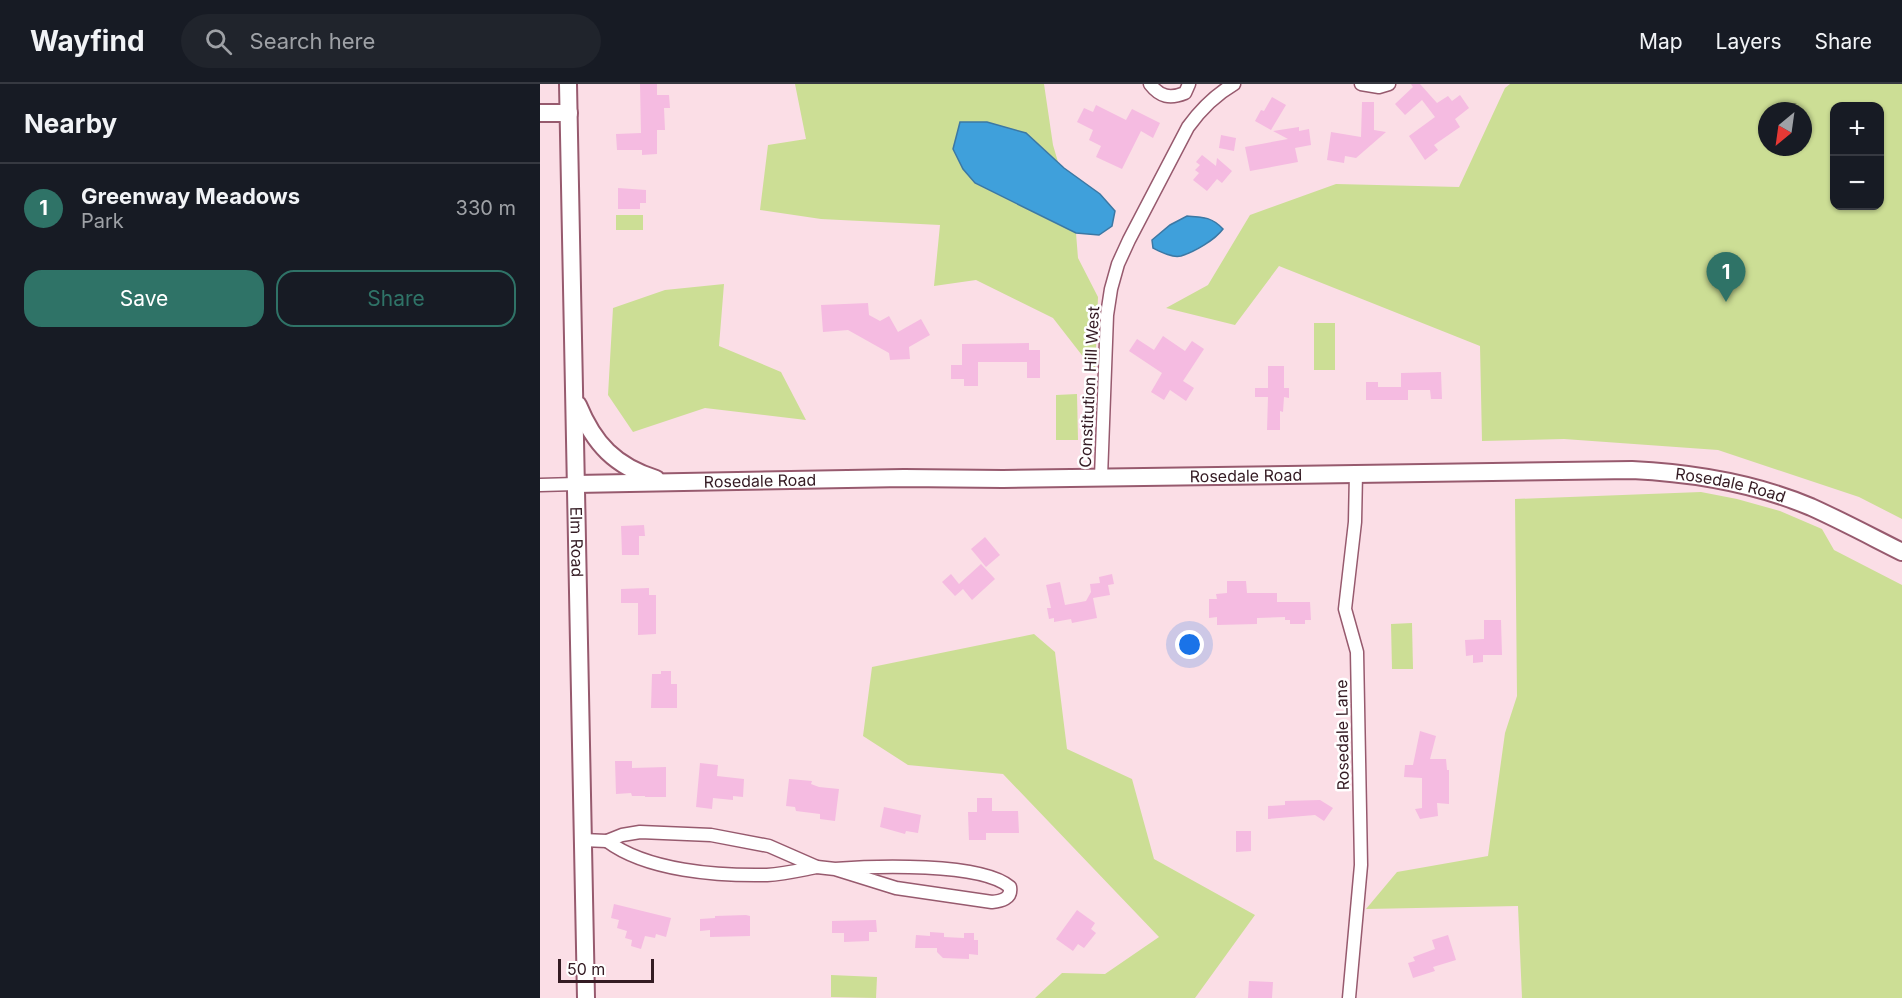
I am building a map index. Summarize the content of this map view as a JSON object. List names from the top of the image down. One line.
{"streets":{"street":["Constitution Hill West","Rosedale Road","Elm Road","Rosedale Lane"]},"crossings":[["Constitution Hill West","Rosedale Road"],["Rosedale Road","Elm Road"],["Rosedale Road","Rosedale Lane"]],"scale_bar":"50 m","north":"bottom left","page":{"header":"Wayfind","search":"Search here","nav":["Map","Layers","Share"],"heading":"Nearby","map_buttons":["+","−"],"list":[{"mark":"1","name":"Greenway Meadows","note":"Park","value":"330 m"}],"buttons":["Save","Share"],"pins":"1","scale":"50 m"}}
